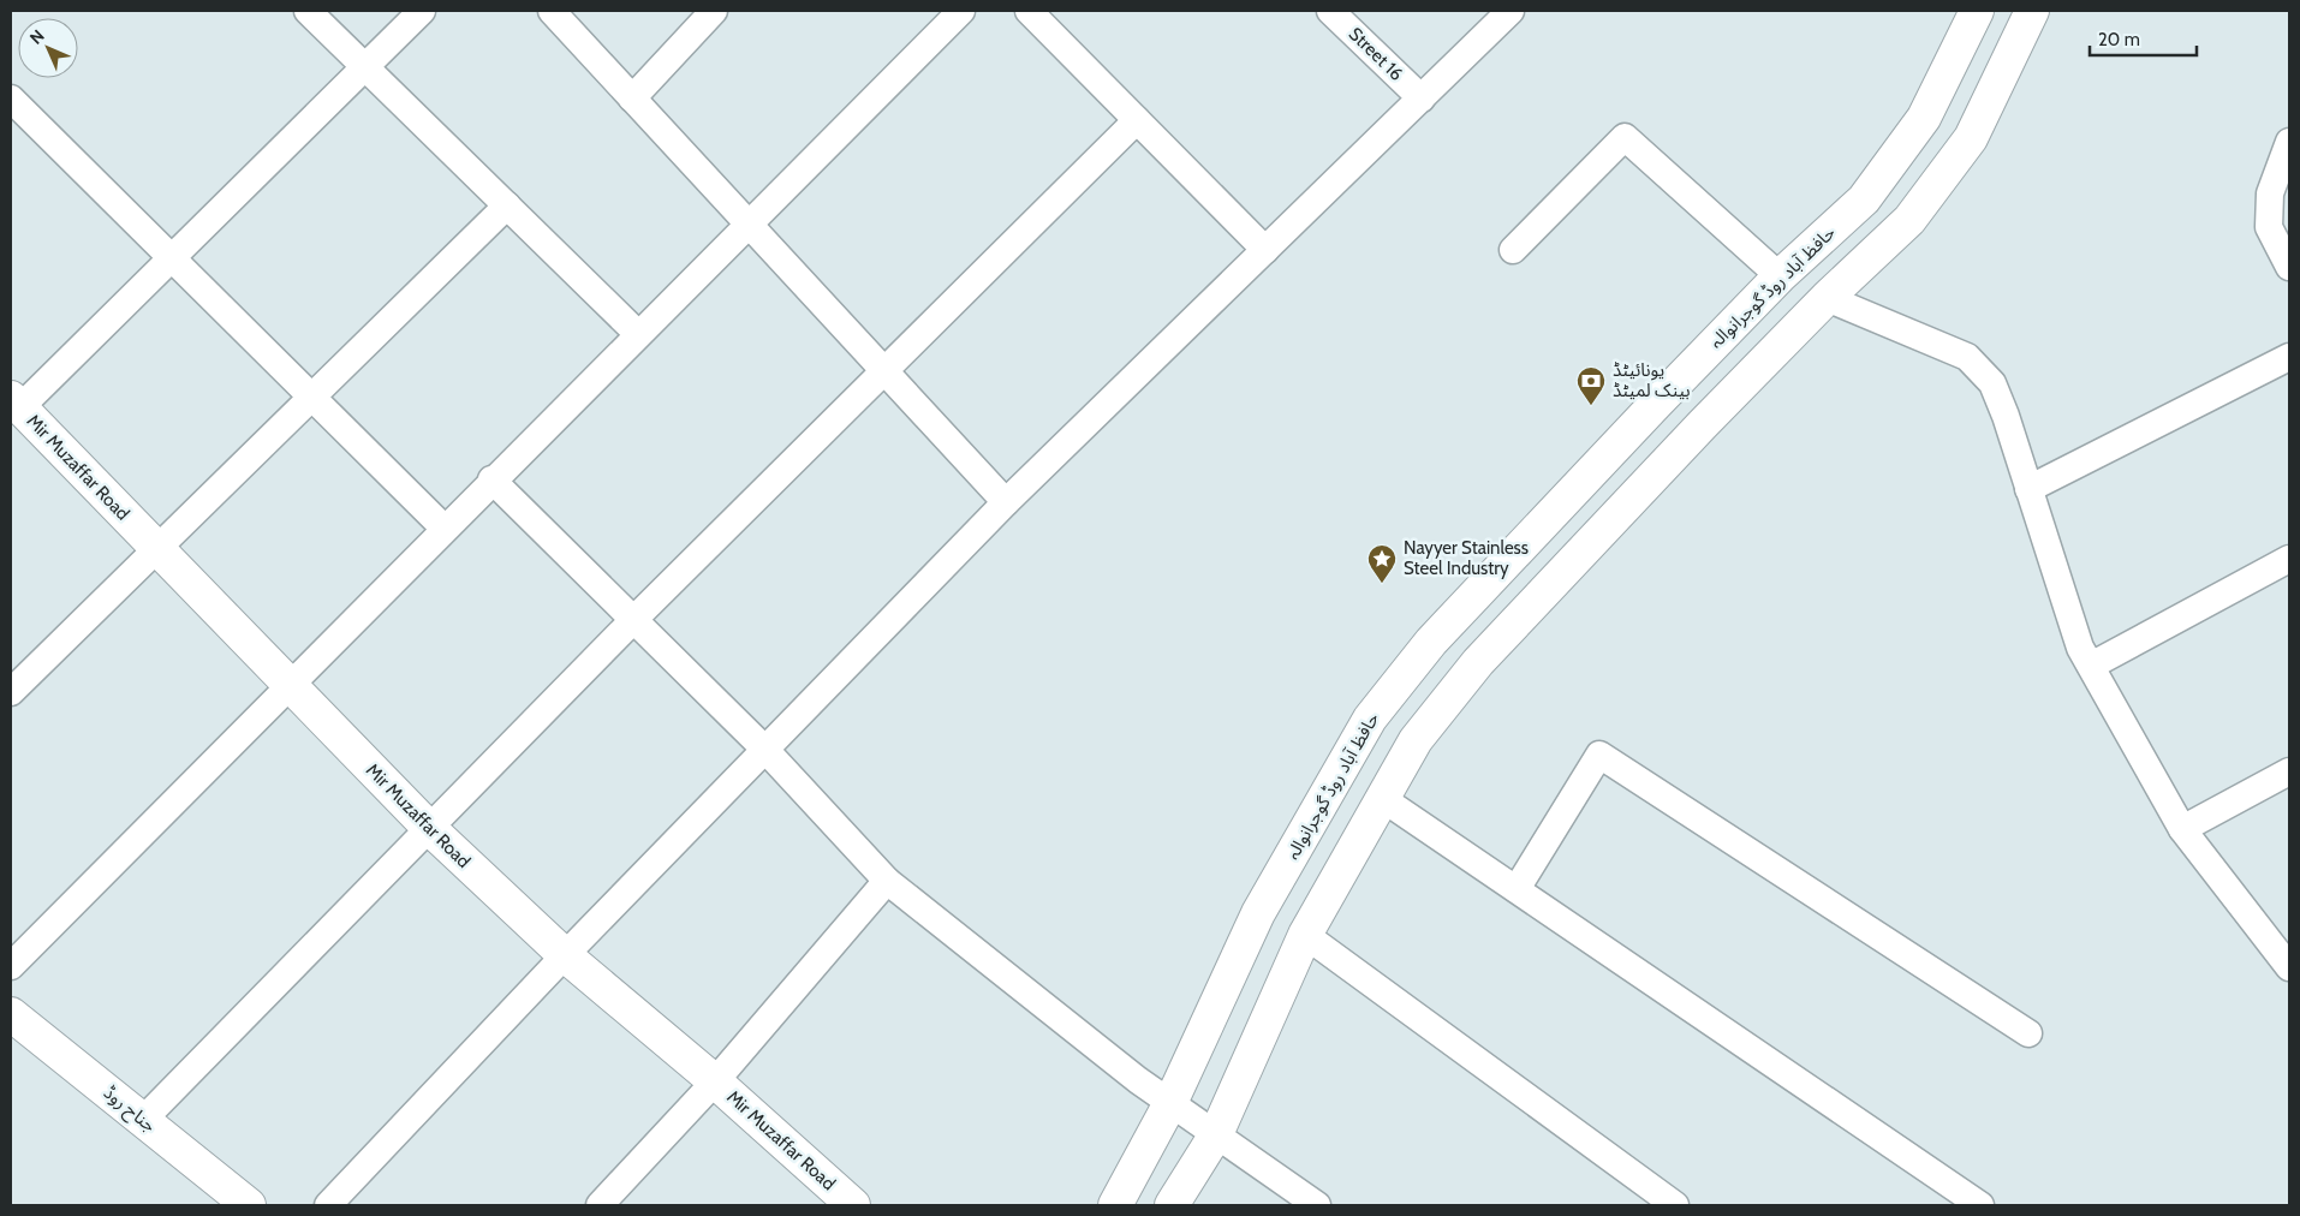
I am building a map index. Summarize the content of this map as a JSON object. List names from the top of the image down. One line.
{"streets":{"main road":["حافظ آباد روڈ گوجرانوالہ","Mir Muzaffar Road","جناح روڈ"],"street":["Street 16"]},"places":{"bank":["یونائیٹڈ بینک لمیٹڈ"],"place":["Nayyer Stainless Steel Industry"]},"scale_bar":"20 m","north":"top left"}
